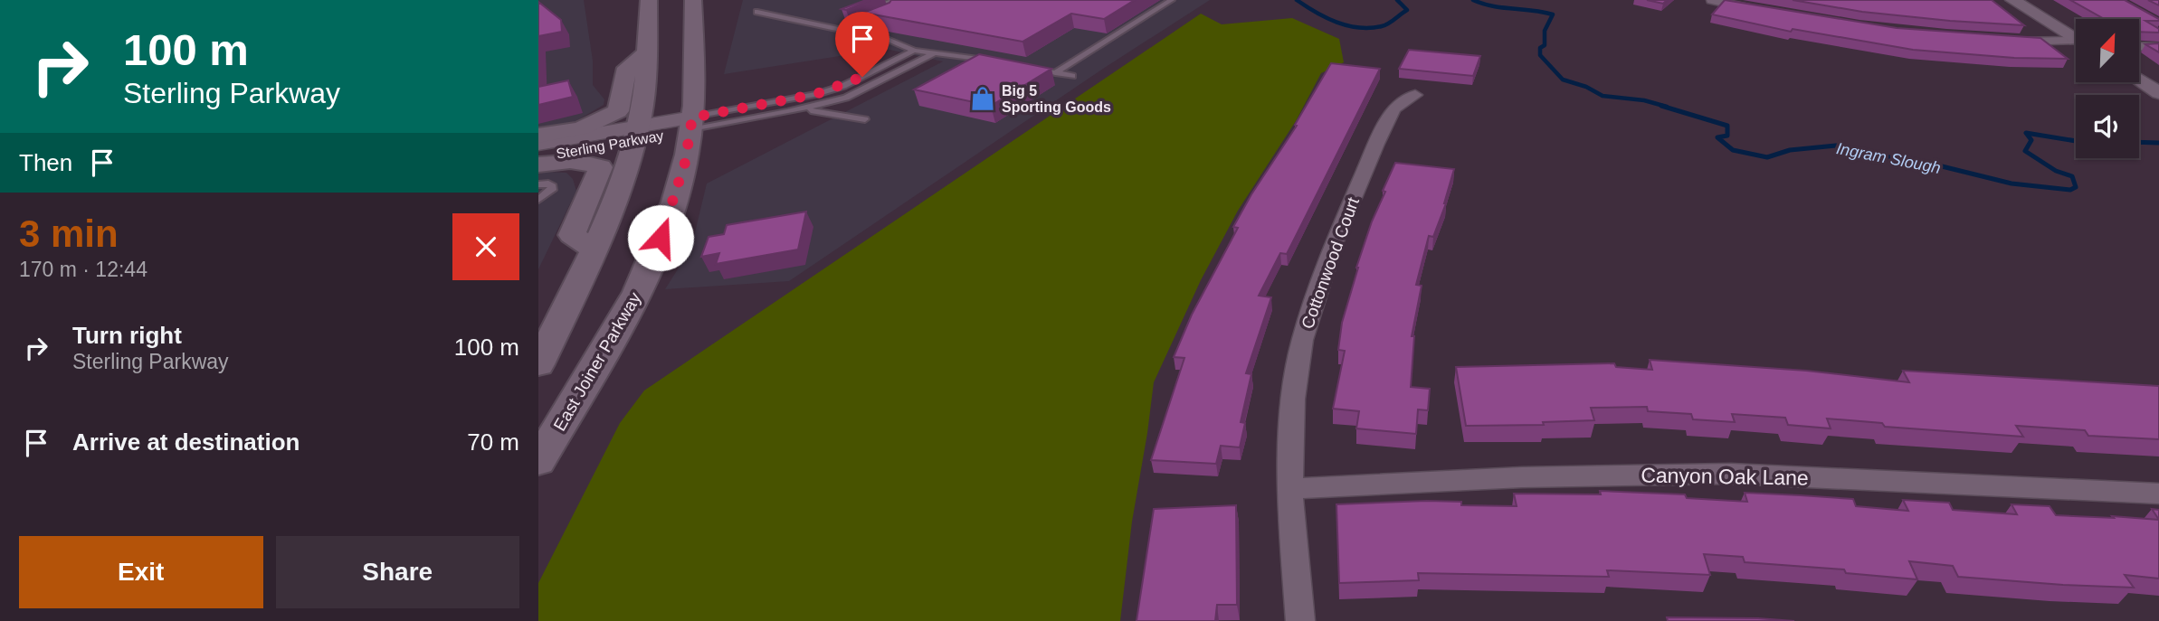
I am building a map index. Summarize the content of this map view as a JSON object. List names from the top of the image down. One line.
{"streets":{"main road":["East Joiner Parkway"],"street":["Sterling Parkway","Cottonwood Court","Canyon Oak Lane"]},"crossings":[["Sterling Parkway","East Joiner Parkway"],["Cottonwood Court","Canyon Oak Lane"]],"water":["Ingram Slough"],"places":{"shop":["Big 5 Sporting Goods"]},"north":"top right","page":{"turn":["100 m","Sterling Parkway"],"then":"Then","heading":["3 min","170 m · 12:44"],"list":[{"name":"Turn right","note":"Sterling Parkway","value":"100 m"},{"name":"Arrive at destination","value":"70 m"}],"buttons":["Exit","Share"]}}
